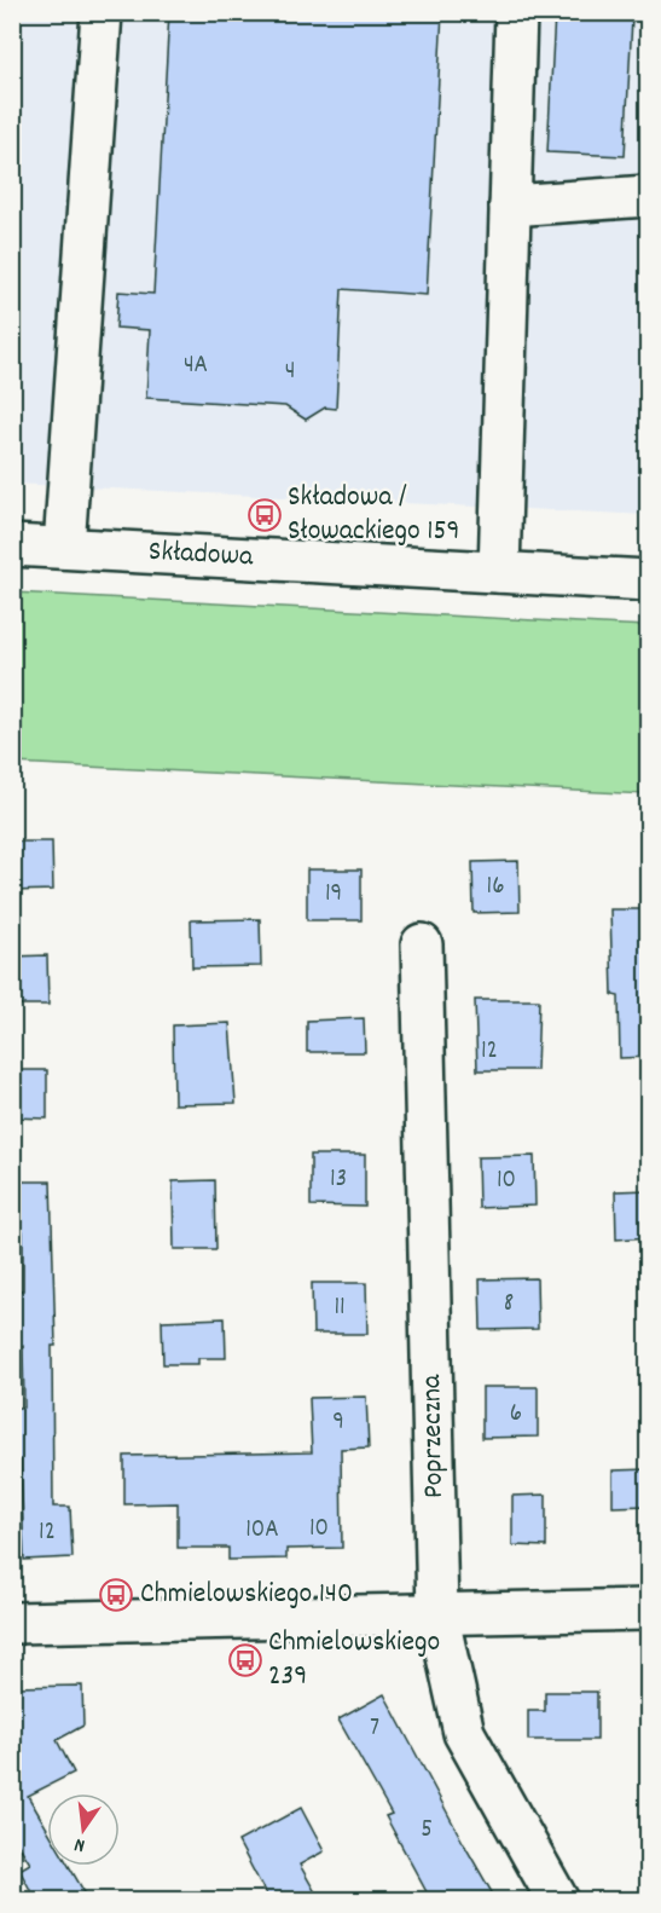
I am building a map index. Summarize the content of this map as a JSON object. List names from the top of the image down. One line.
{"streets":{"street":["Składowa","Poprzeczna"]},"places":{"bus stop":["Składowa / Słowackiego 159","Chmielowskiego 140","Chmielowskiego 239"]},"house_numbers":["4A","4","16","19","12","13","10","8","11","6","9","10","10A","12","7","5"],"north":"bottom"}
